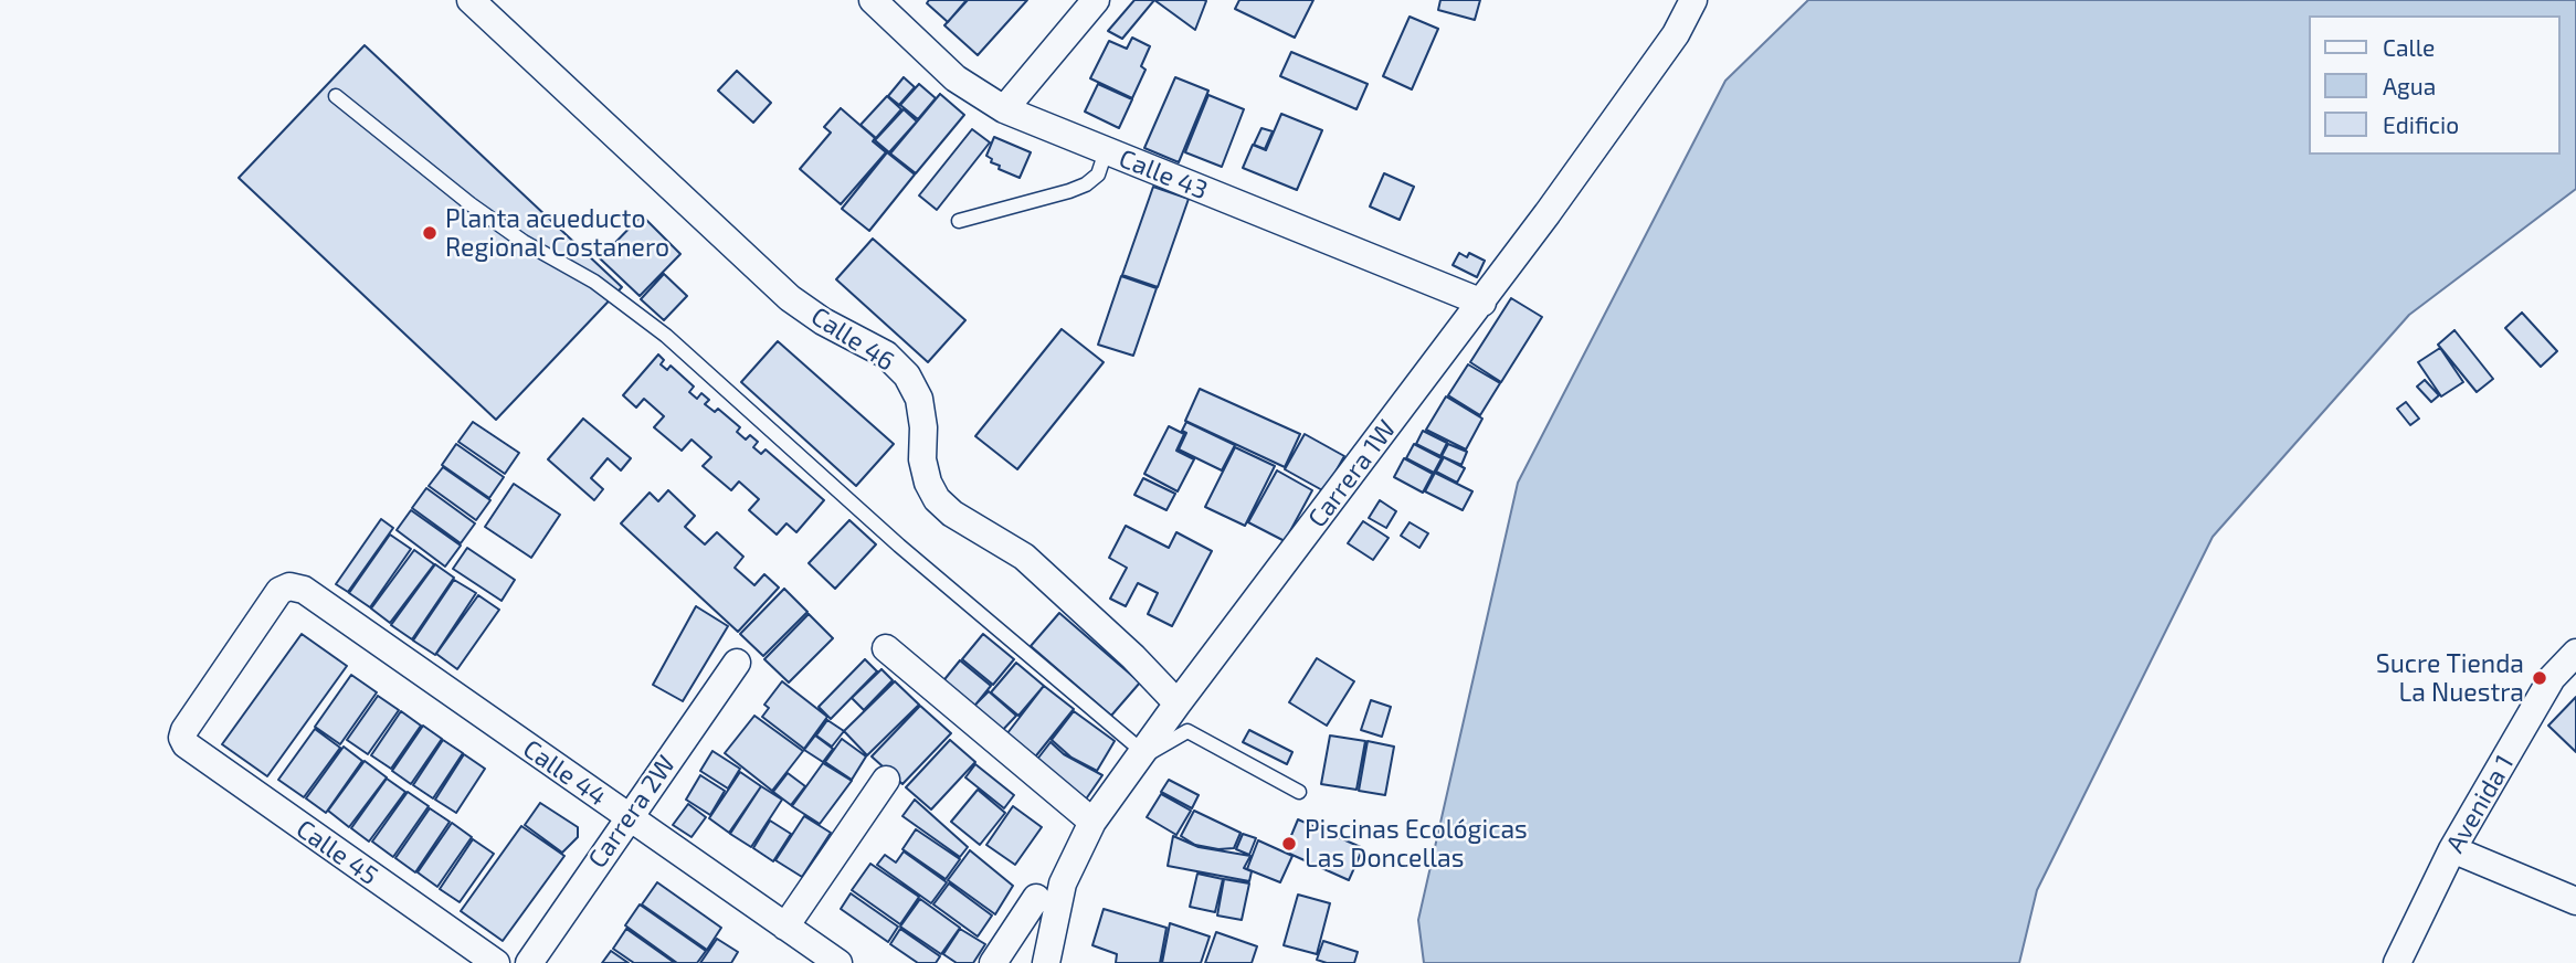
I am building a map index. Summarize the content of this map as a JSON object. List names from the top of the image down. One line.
{"streets":{"street":["Calle 43","Calle 46","Carrera 1W","Calle 44","Avenida 1","Carrera 2W","Calle 45"]},"crossings":[["Calle 43","Carrera 1W"],["Calle 46","Carrera 1W"],["Calle 44","Carrera 2W"],["Calle 44","Calle 45"]],"places":["Planta acueducto Regional Costanero","Sucre Tienda La Nuestra","Piscinas Ecológicas Las Doncellas"],"legend":["Calle","Agua","Edificio"]}
